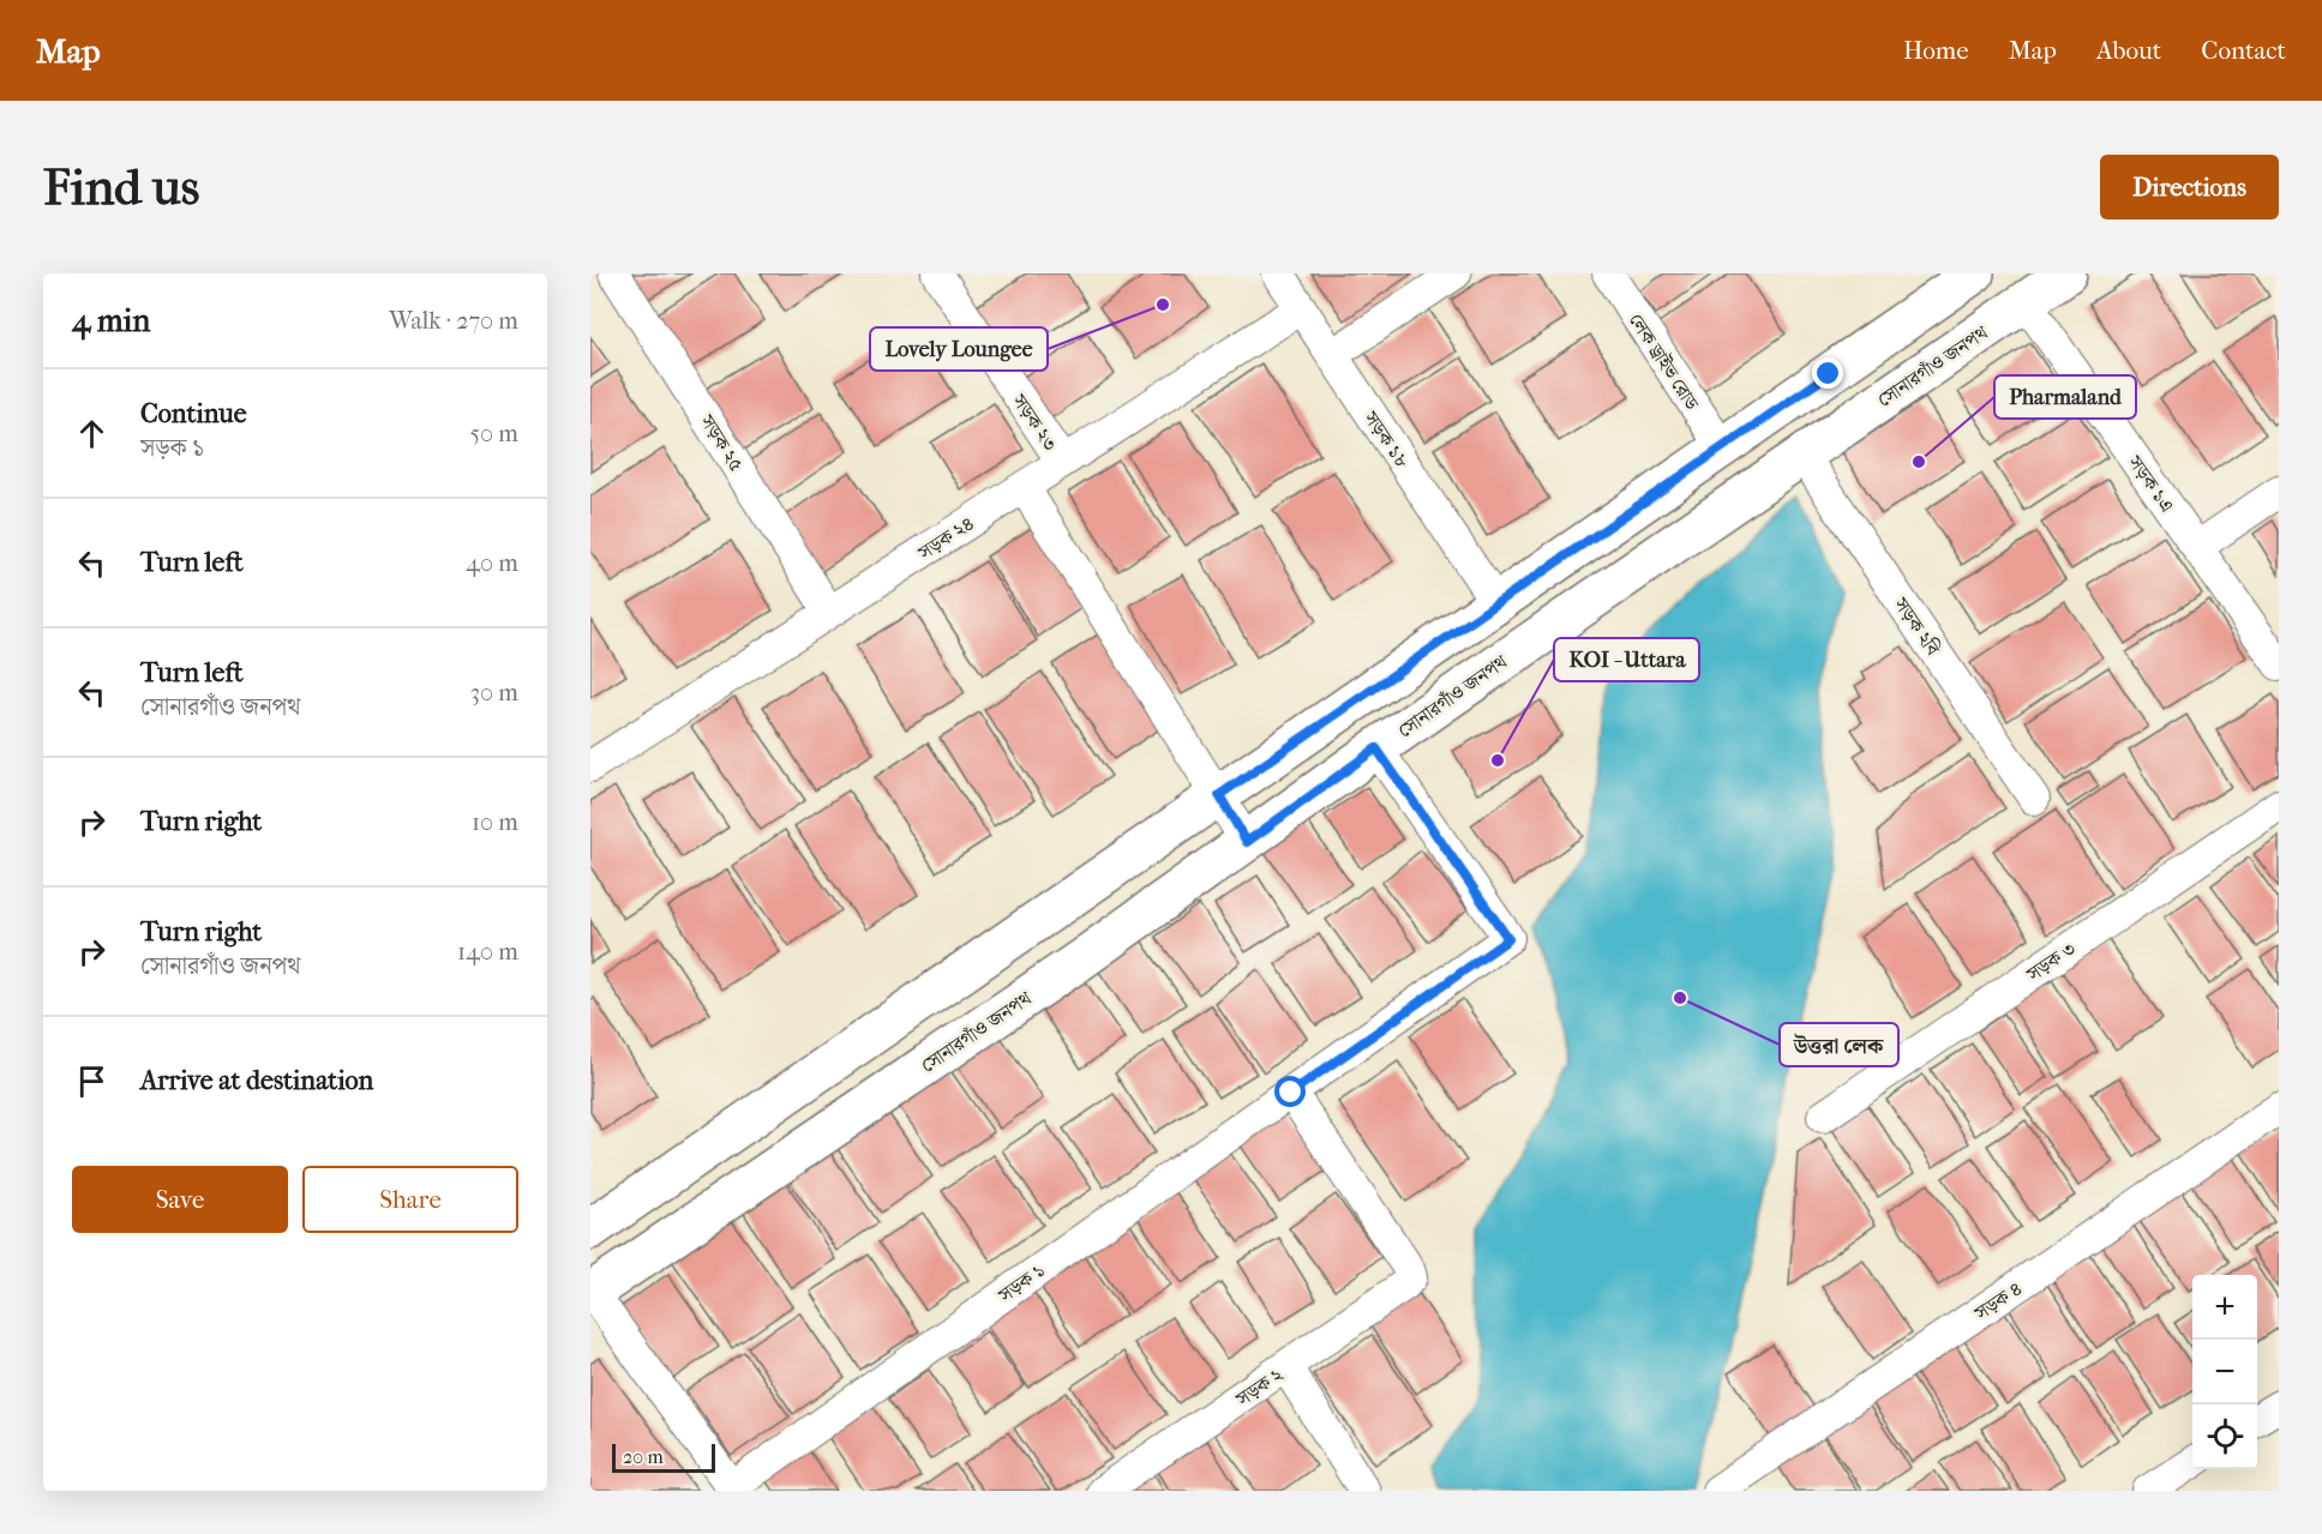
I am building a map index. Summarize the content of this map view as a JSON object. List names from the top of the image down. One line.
{"streets":{"main road":["সোনারগাঁও জনপথ"],"street":["লেক ড্রাইভ রোড","সড়ক ২৩","সড়ক ১৮","সড়ক ২৫","সড়ক ১এ","সড়ক ২৪","সড়ক ২বি","সড়ক ৩","সড়ক ১","সড়ক ৪","সড়ক ২"]},"crossings":[["সোনারগাঁও জনপথ","সড়ক ১এ"],["সোনারগাঁও জনপথ","সড়ক ২বি"],["সোনারগাঁও জনপথ","সড়ক ১"],["সড়ক ২৩","সড়ক ২৪"],["সড়ক ১৮","সড়ক ২৪"],["সড়ক ২৫","সড়ক ২৪"],["সড়ক ১","সড়ক ২"]],"places":["Lovely Loungee","Pharmaland","KOI - Uttara","উত্তরা লেক"],"scale_bar":"20 m","page":{"header":"Map","nav":["Home","Map","About","Contact"],"buttons":["Directions",["Save","Share"]],"title":"Find us","heading":["4 min","Walk · 270 m"],"list":[["Continue","সড়ক ১","50 m"],["Turn left","40 m"],["Turn left","সোনারগাঁও জনপথ","30 m"],["Turn right","10 m"],["Turn right","সোনারগাঁও জনপথ","140 m"],"Arrive at destination"],"map_buttons":["+","−"],"scale":"20 m"}}
